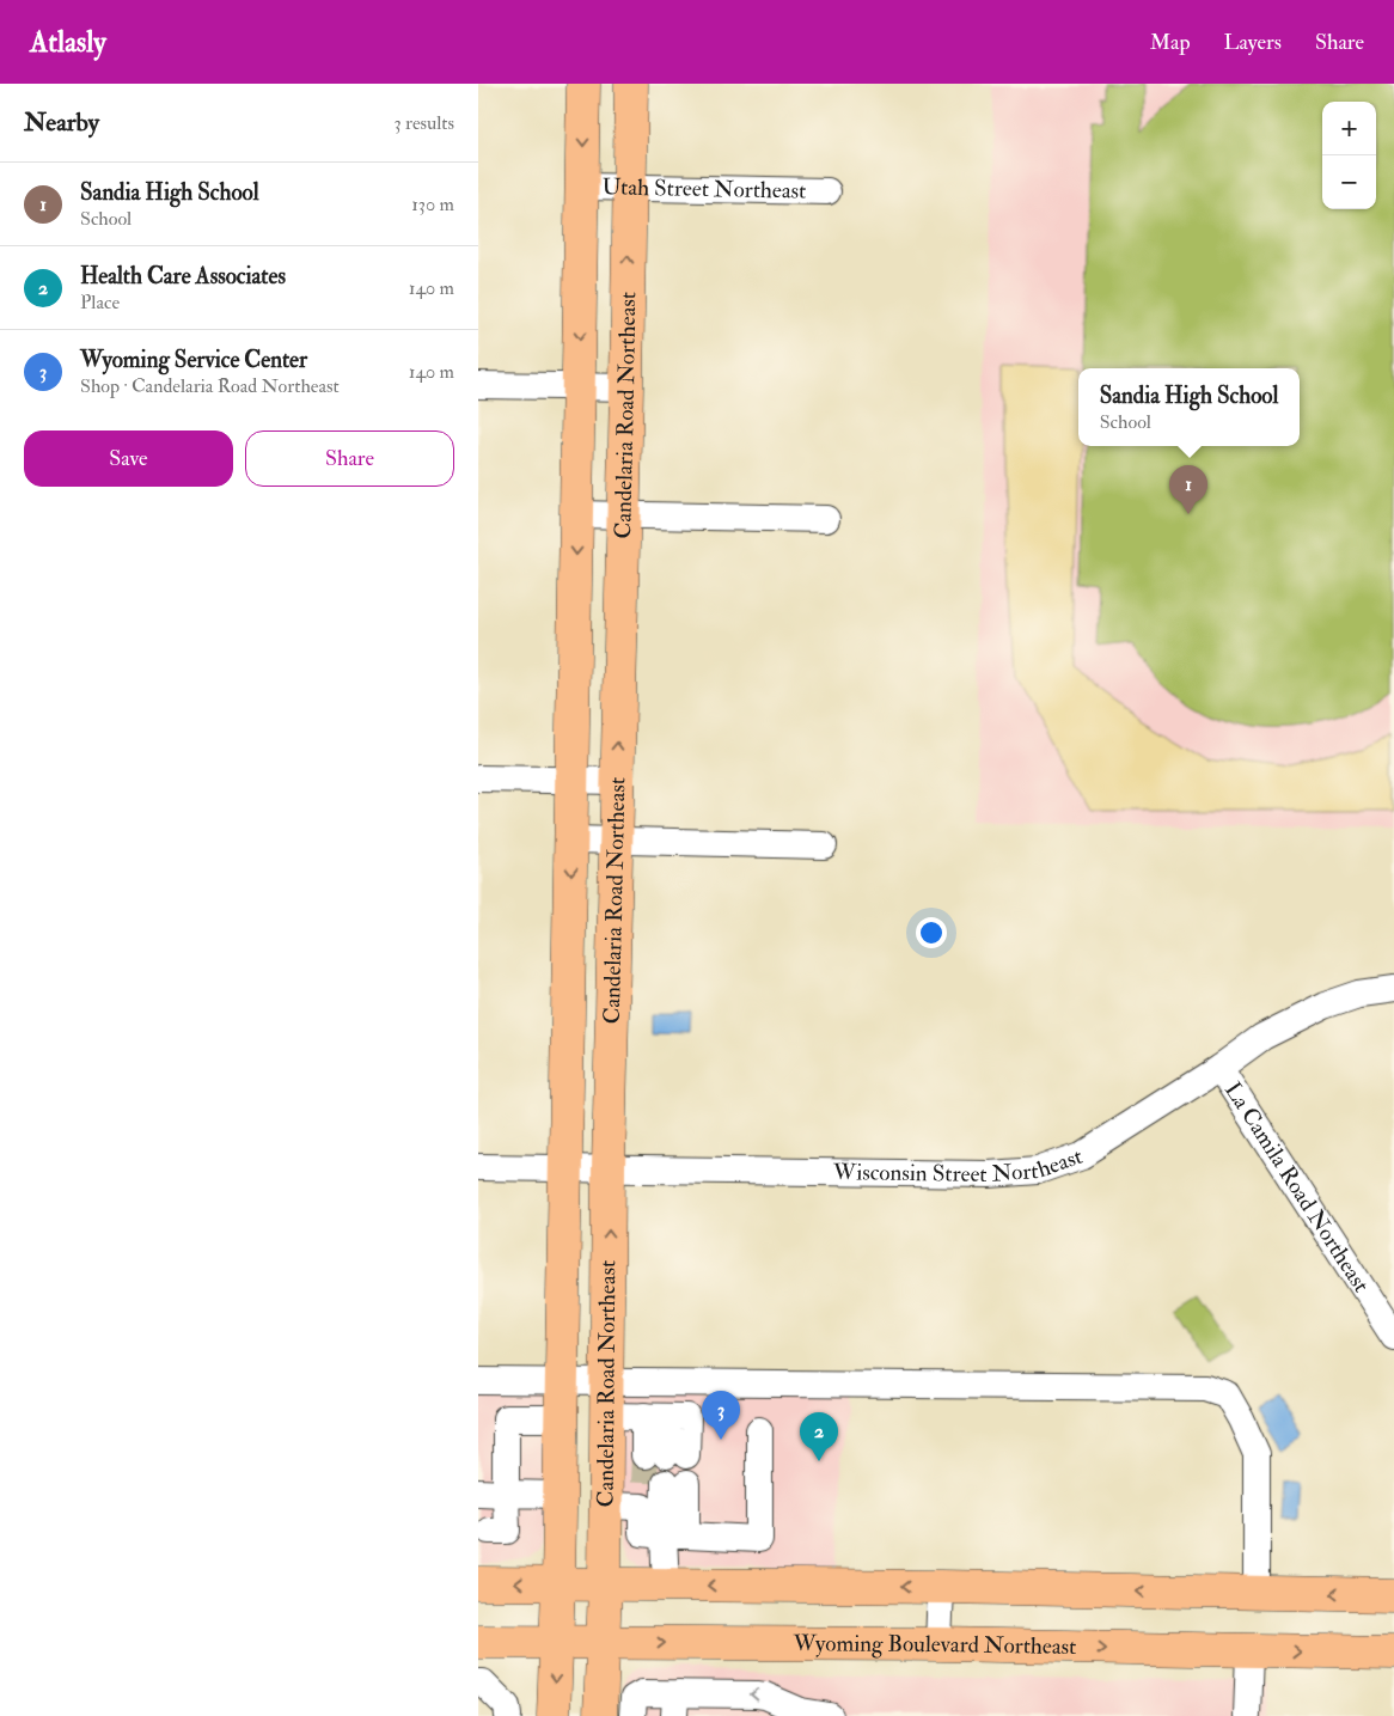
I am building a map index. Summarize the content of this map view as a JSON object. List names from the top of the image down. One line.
{"streets":{"main road":["Candelaria Road Northeast","Wyoming Boulevard Northeast"],"street":["Utah Street Northeast","Wisconsin Street Northeast","La Camila Road Northeast"]},"crossings":[["Utah Street Northeast","Candelaria Road Northeast"],["Candelaria Road Northeast","Wisconsin Street Northeast"],["Candelaria Road Northeast","Wyoming Boulevard Northeast"],["Wisconsin Street Northeast","La Camila Road Northeast"]],"page":{"header":"Atlasly","nav":["Map","Layers","Share"],"heading":["Nearby","3 results"],"map_buttons":["+","−"],"list":[{"mark":"1","name":"Sandia High School","note":"School","value":"130 m"},{"mark":"2","name":"Health Care Associates","note":"Place","value":"140 m"},{"mark":"3","name":"Wyoming Service Center","note":"Shop · Candelaria Road Northeast","value":"140 m"}],"popup":["Sandia High School","School"],"buttons":["Save","Share"],"pins":["1","3","2"]}}
